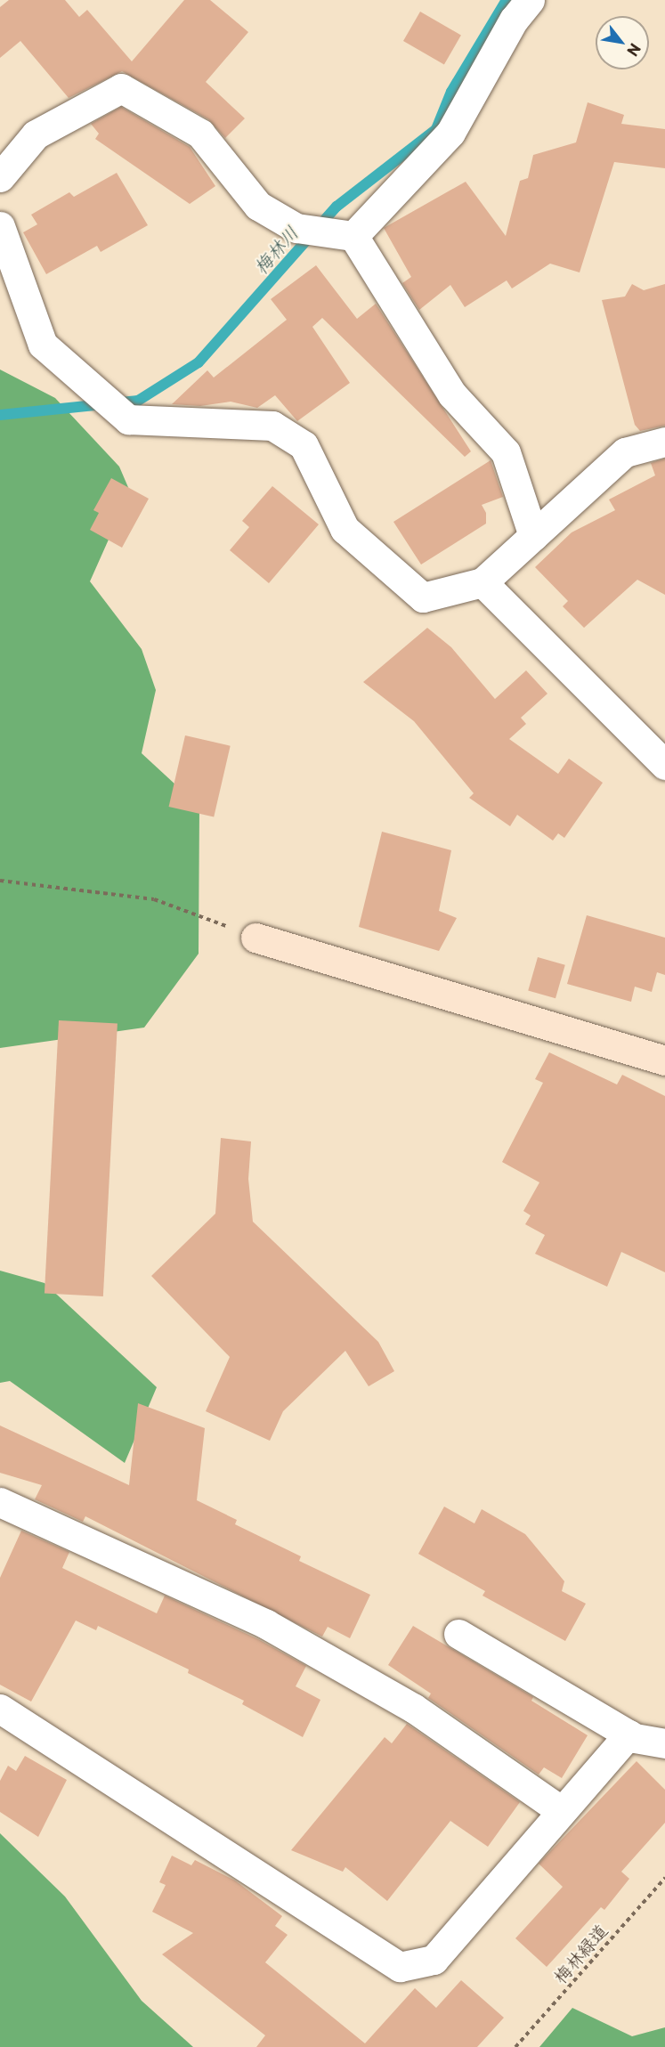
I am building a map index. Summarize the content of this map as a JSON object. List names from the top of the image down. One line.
{"streets":{"path":["梅林緑道"]},"water":["梅林川"],"north":"bottom right"}
